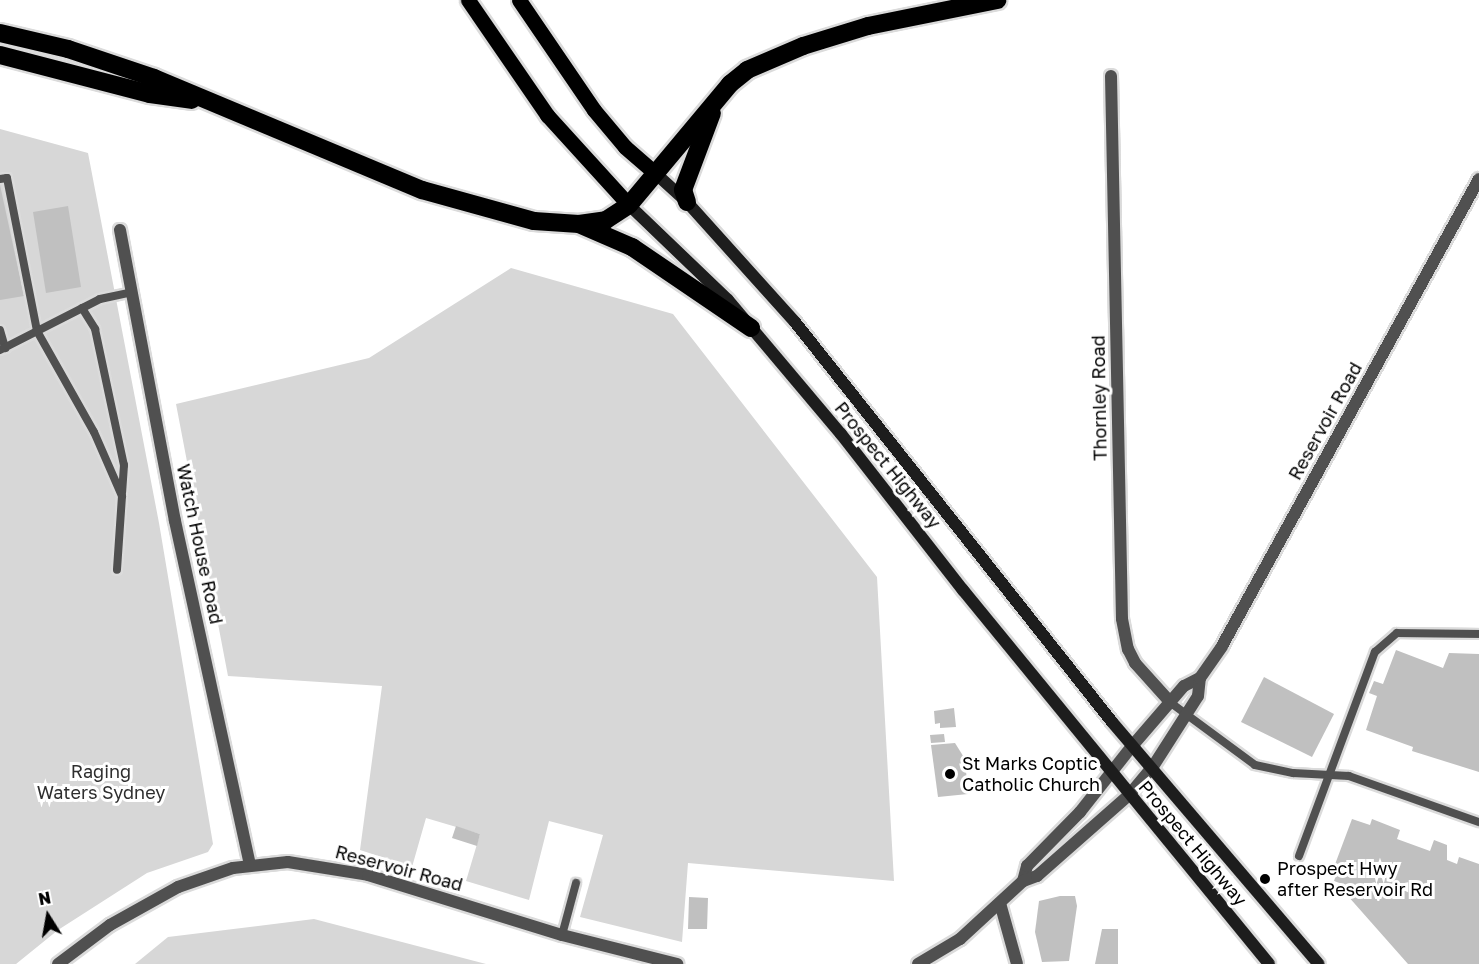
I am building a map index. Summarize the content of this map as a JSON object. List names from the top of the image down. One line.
{"streets":{"main road":["Prospect Highway"],"street":["Thornley Road","Reservoir Road","Watch House Road"]},"crossings":[["Thornley Road","Reservoir Road"],["Reservoir Road","Prospect Highway"],["Reservoir Road","Watch House Road"]],"parks":["Raging Waters Sydney"],"places":["St Marks Coptic Catholic Church","Prospect Hwy after Reservoir Rd"],"north":"top"}
